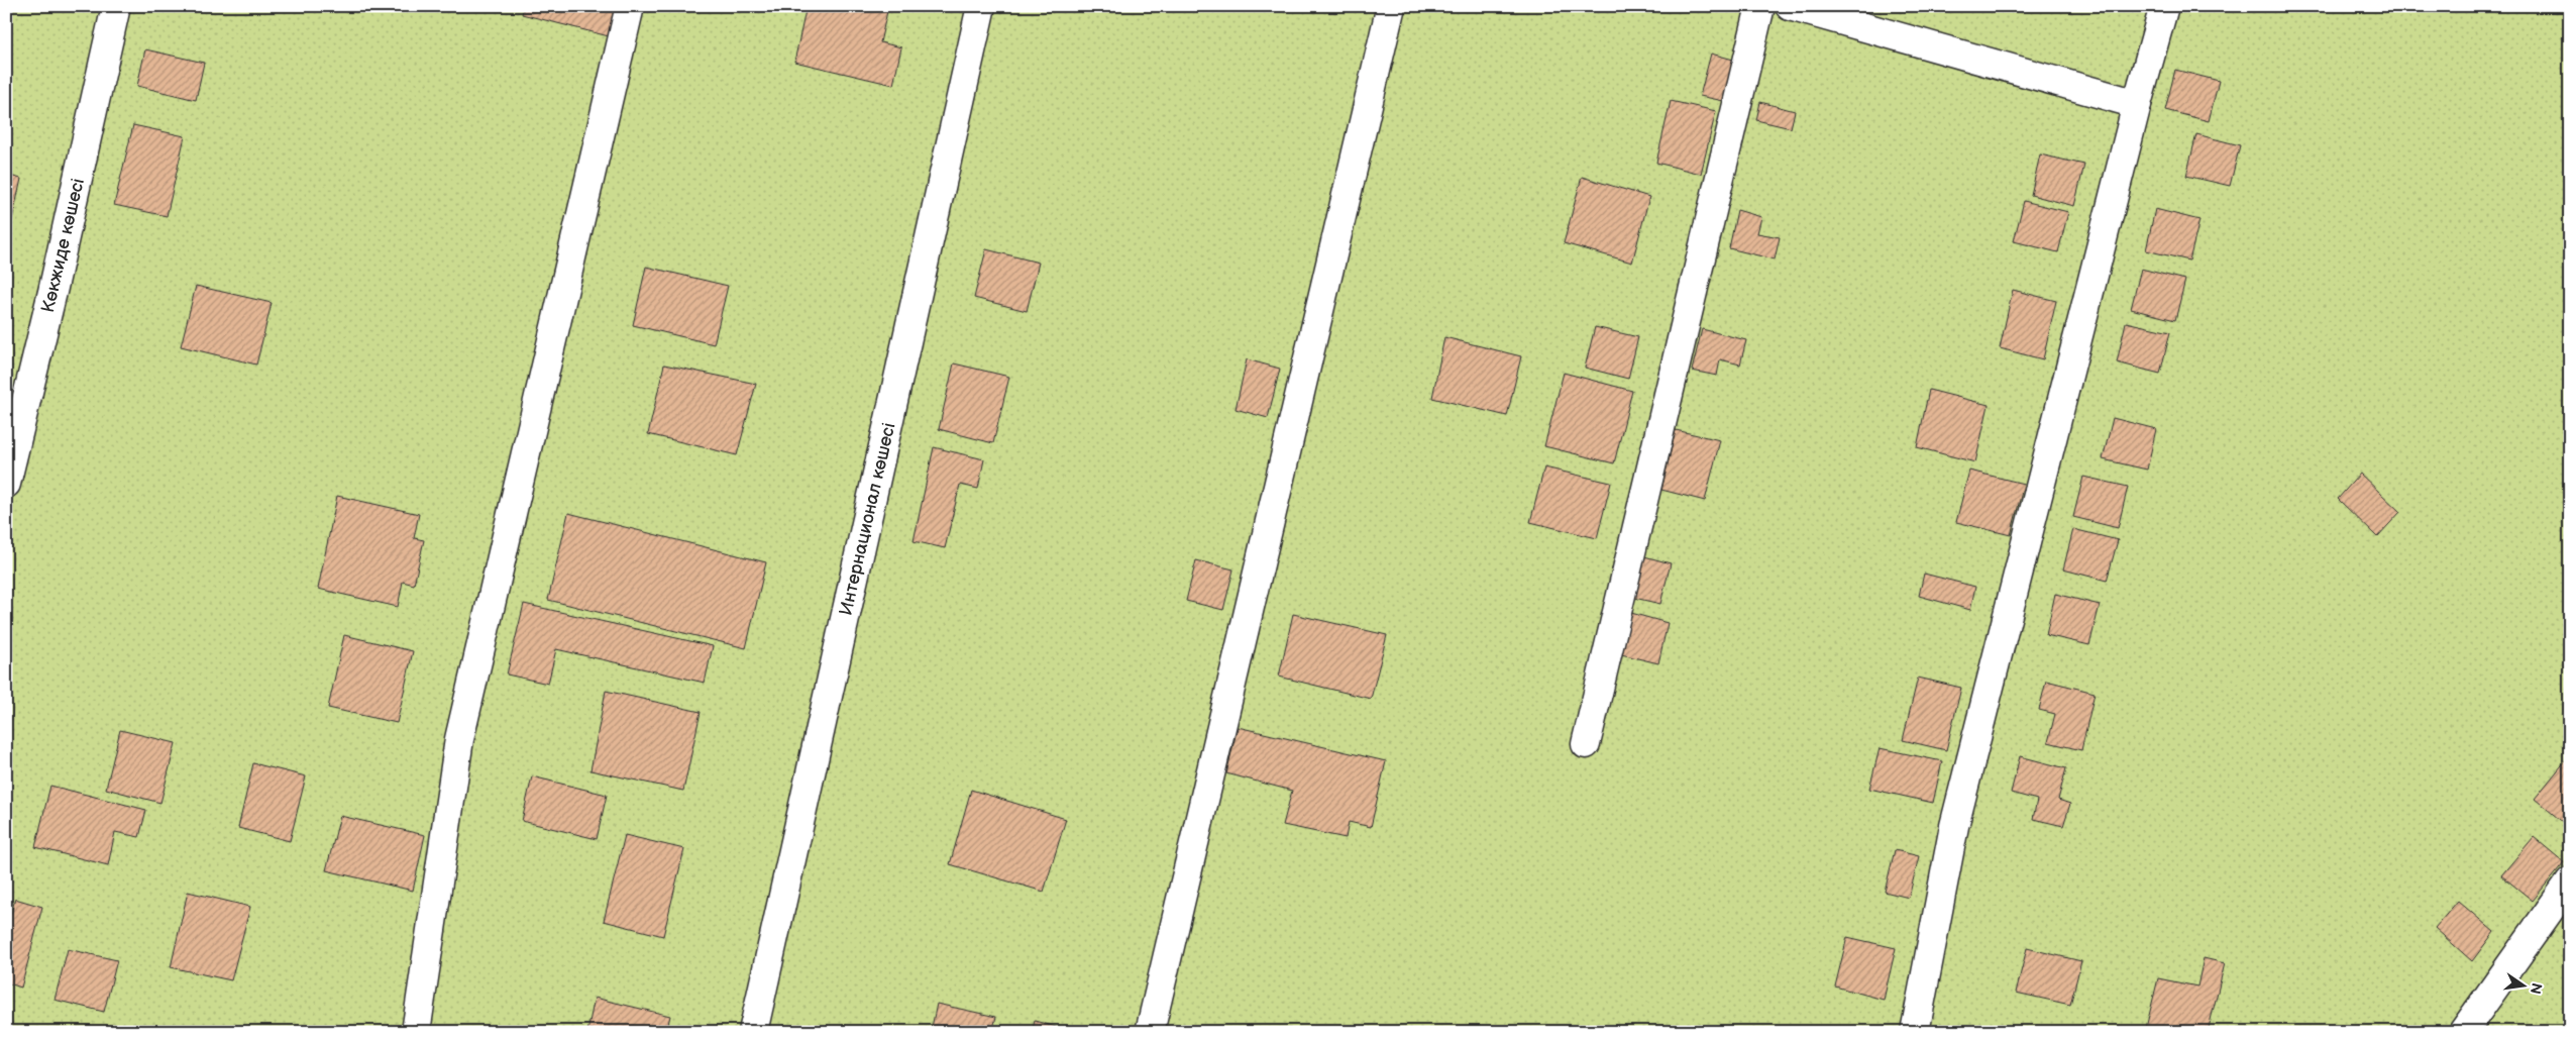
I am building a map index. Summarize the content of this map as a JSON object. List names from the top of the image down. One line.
{"streets":{"street":["Көкжиде көшесі","Интернационал көшесі"]},"north":"right"}
